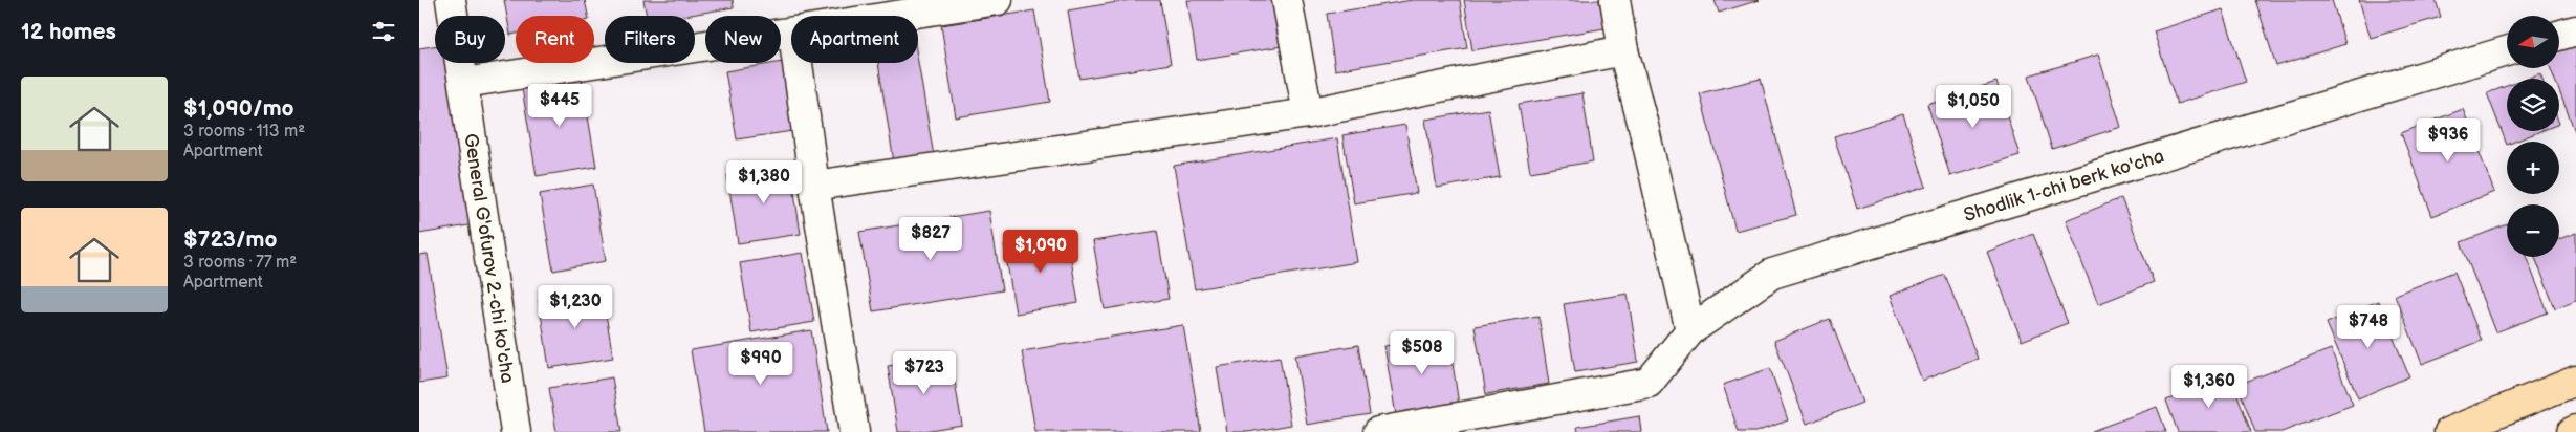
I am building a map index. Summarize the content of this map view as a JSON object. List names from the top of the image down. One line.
{"streets":{"street":["Shodlik 1-chi berk ko'cha","General G'ofurov 2-chi ko'cha"]},"north":"left","page":{"heading":"12 homes","map_buttons":["+","−"],"chip":["Buy","Rent","Filters","New","Apartment"],"list":[{"name":"$1,090/mo","note":"3 rooms · 113 m² · Apartment"},{"name":"$723/mo","note":"3 rooms · 77 m² · Apartment"}],"price":["$445","$1,050","$936","$1,380","$827","$1,090","$1,230","$748","$508","$990","$723","$1,360"]}}
